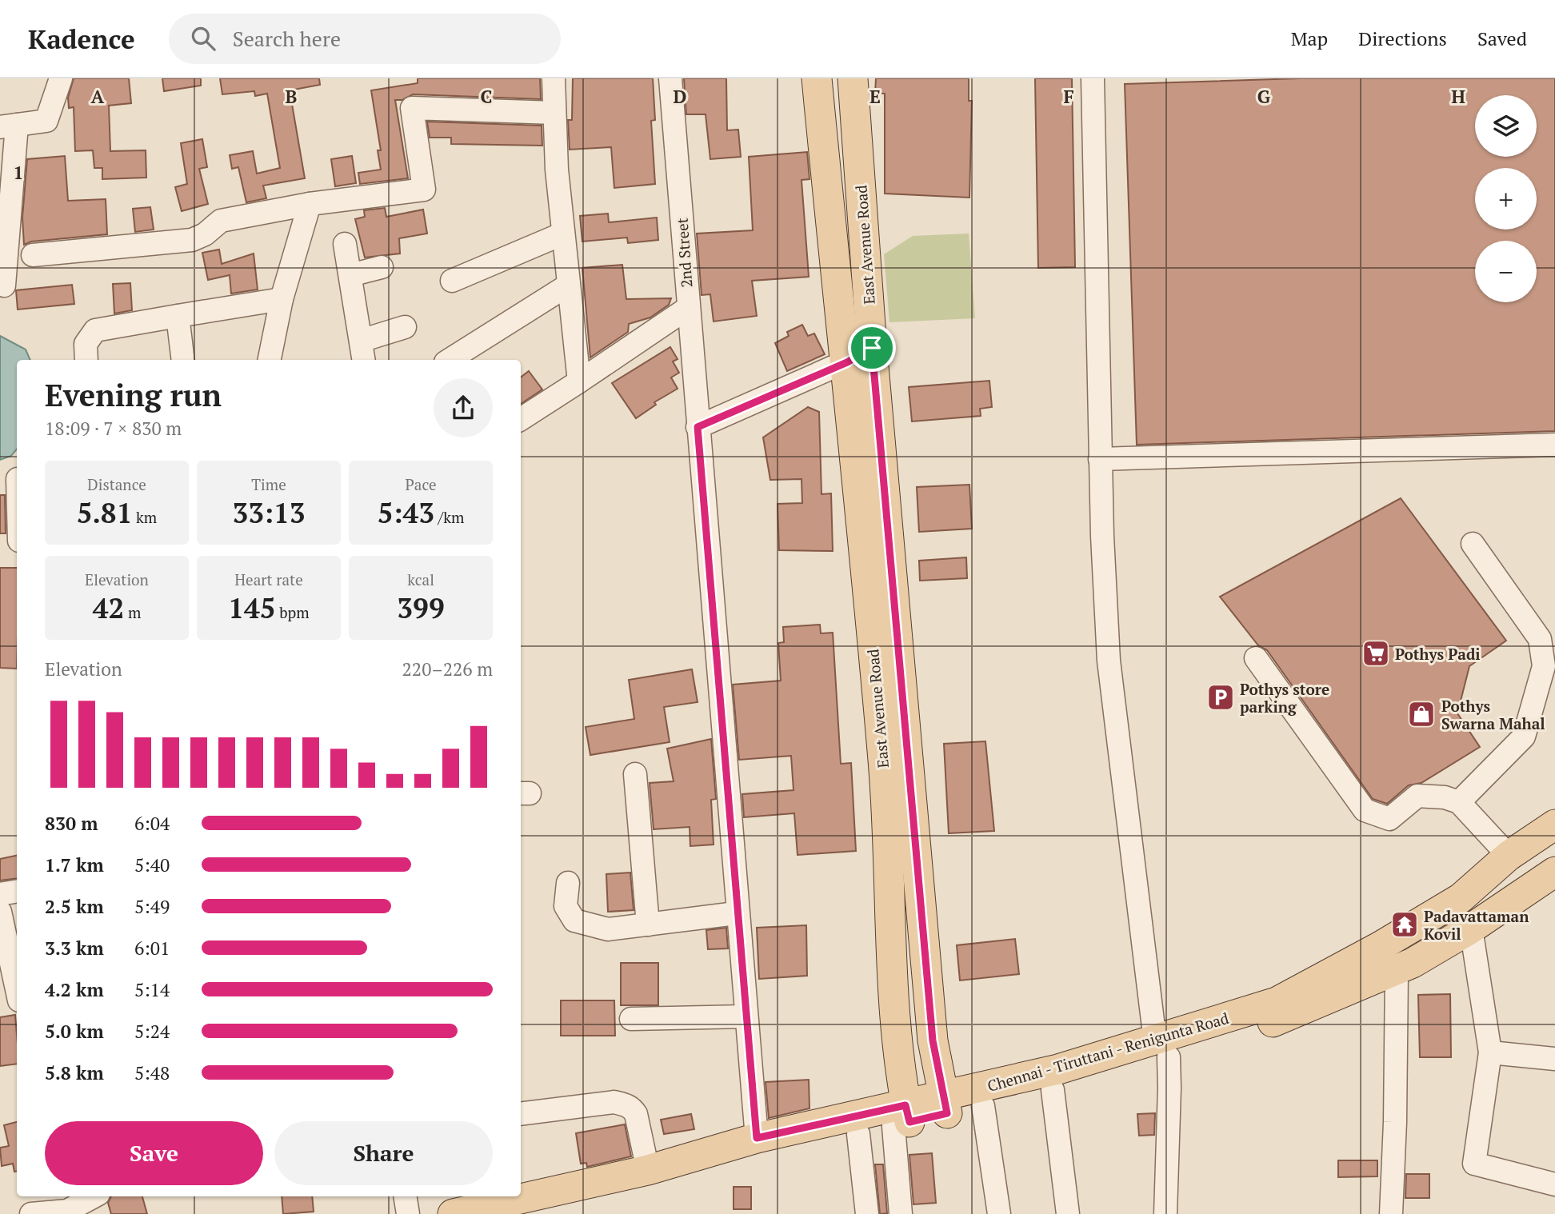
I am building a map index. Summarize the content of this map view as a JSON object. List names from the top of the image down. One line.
{"streets":{"main road":["East Avenue Road","Chennai - Tiruttani - Renigunta Road"],"street":["2nd Street"]},"crossings":[["East Avenue Road","Chennai - Tiruttani - Renigunta Road"],["2nd Street","Chennai - Tiruttani - Renigunta Road"]],"places":{"supermarket":["Pothys Padi"],"parking":["Pothys store parking"],"shop":["Pothys Swarna Mahal"],"temple":["Padavattaman Kovil"]},"page":{"header":"Kadence","search":"Search here","nav":["Map","Directions","Saved"],"map_buttons":["+","−"],"heading":["Evening run","18:09 · 7 × 830 m"],"stats":[["Distance","5.81 km"],["Time","33:13"],["Pace","5:43 /km"],["Elevation","42 m"],["Heart rate","145 bpm"],["kcal","399"]],"chart":["Elevation","220–226 m"],"list":[{"name":"830 m","note":"6:04"},{"name":"1.7 km","note":"5:40"},{"name":"2.5 km","note":"5:49"},{"name":"3.3 km","note":"6:01"},{"name":"4.2 km","note":"5:14"},{"name":"5.0 km","note":"5:24"},{"name":"5.8 km","note":"5:48"}],"buttons":["Save","Share"]},"grid":{"columns":["A","B","C","D","E","F","G","H"],"rows":["1"]}}
